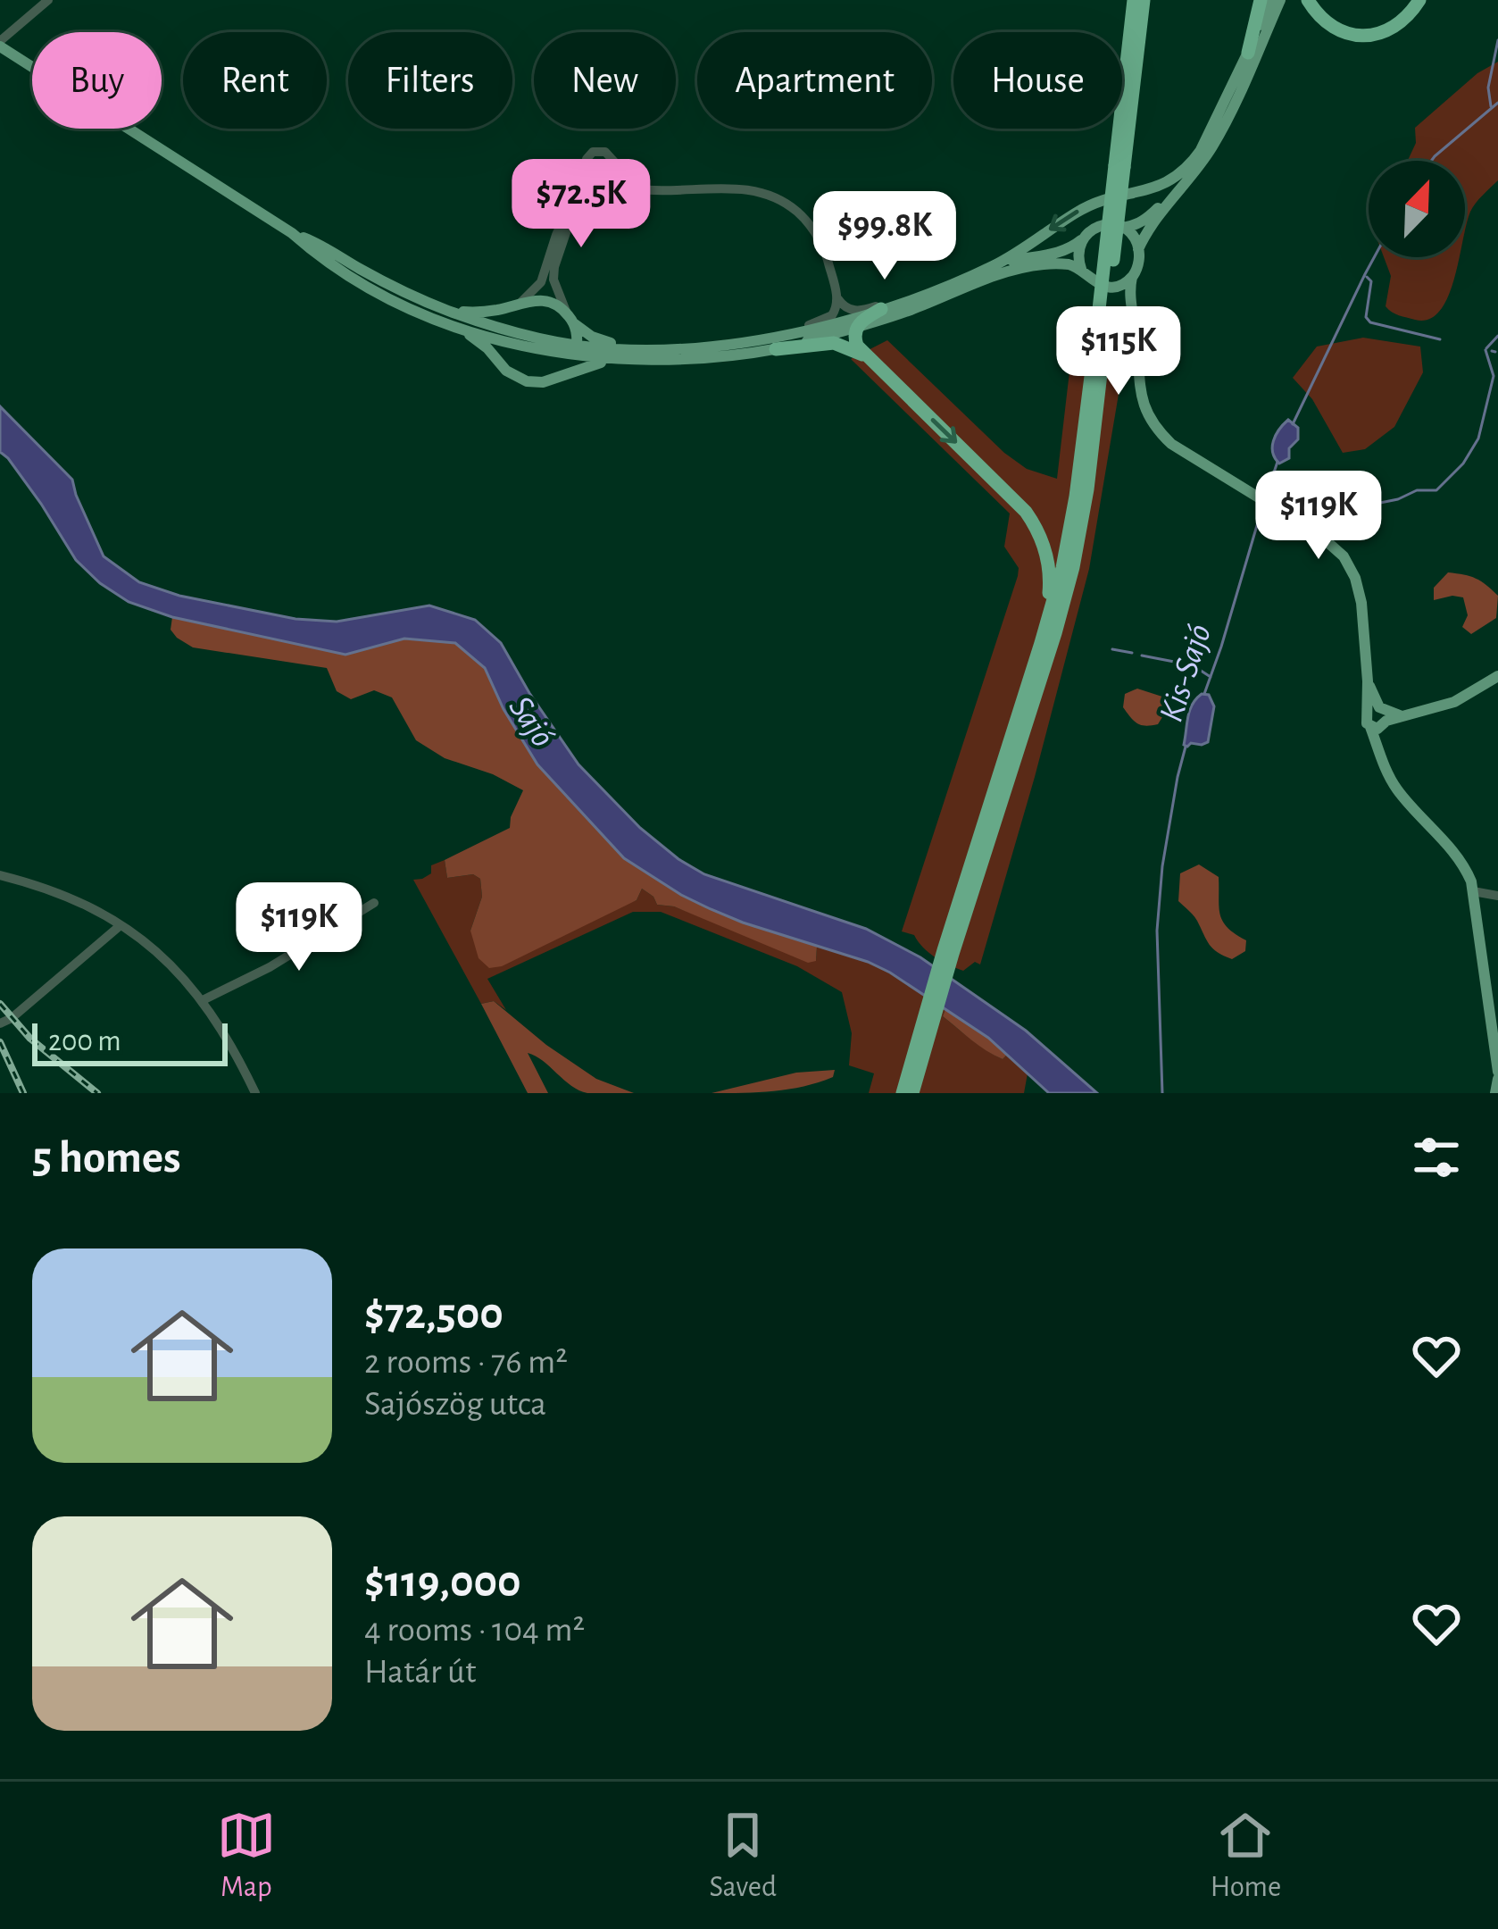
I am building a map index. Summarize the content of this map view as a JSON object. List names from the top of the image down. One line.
{"water":["Kis-Sajó","Sajó"],"scale_bar":"200 m","north":"top right","page":{"chip":["Buy","Rent","Filters","New","Apartment","House"],"price":["$72.5K","$99.8K","$115K","$119K","$119K"],"scale":"200 m","heading":"5 homes","list":[{"name":"$72,500","note":"2 rooms · 76 m² · Sajószög utca"},{"name":"$119,000","note":"4 rooms · 104 m² · Határ út"}],"tabs":["Map","Saved","Home"]}}
